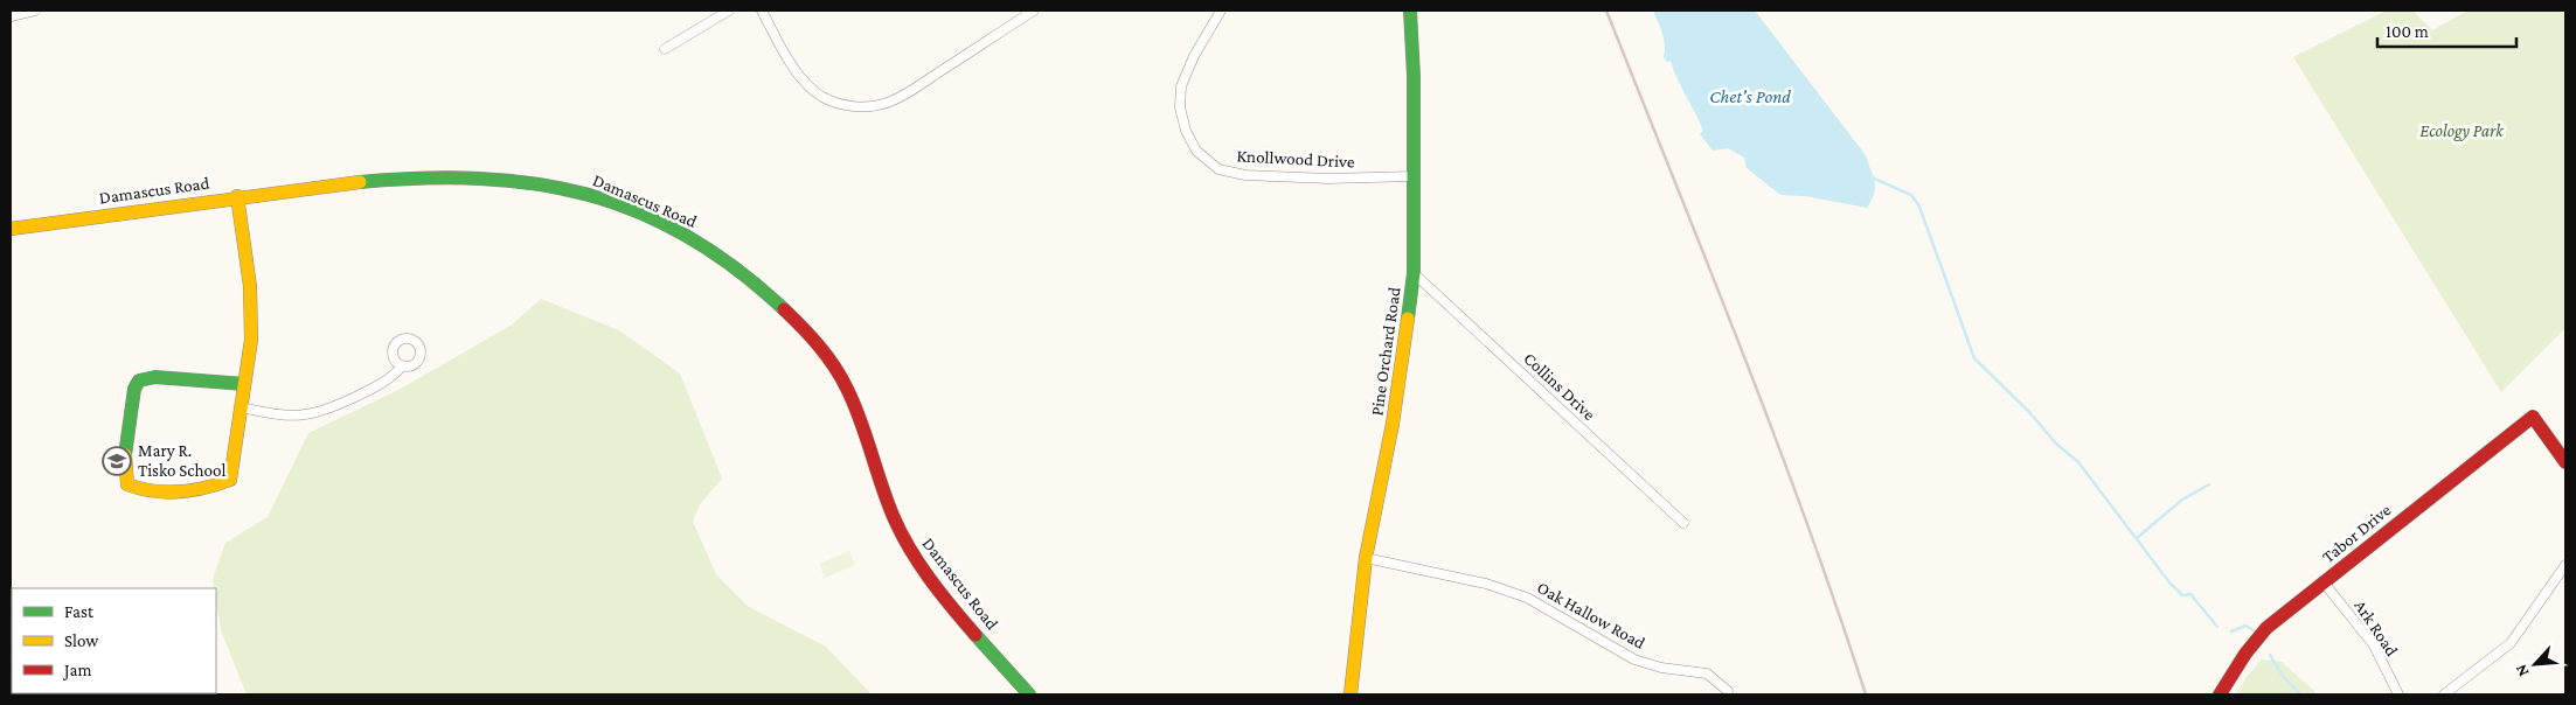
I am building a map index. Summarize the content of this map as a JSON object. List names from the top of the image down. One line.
{"streets":{"street":["Knollwood Drive","Damascus Road","Pine Orchard Road","Collins Drive","Tabor Drive","Oak Hallow Road","Ark Road"]},"crossings":[["Knollwood Drive","Pine Orchard Road"],["Pine Orchard Road","Collins Drive"],["Pine Orchard Road","Oak Hallow Road"],["Tabor Drive","Ark Road"]],"water":["Chet's Pond"],"parks":["Ecology Park"],"places":{"school or university":["Mary R. Tisko School"]},"legend":["Fast","Slow","Jam"],"scale_bar":"100 m","north":"bottom left"}
